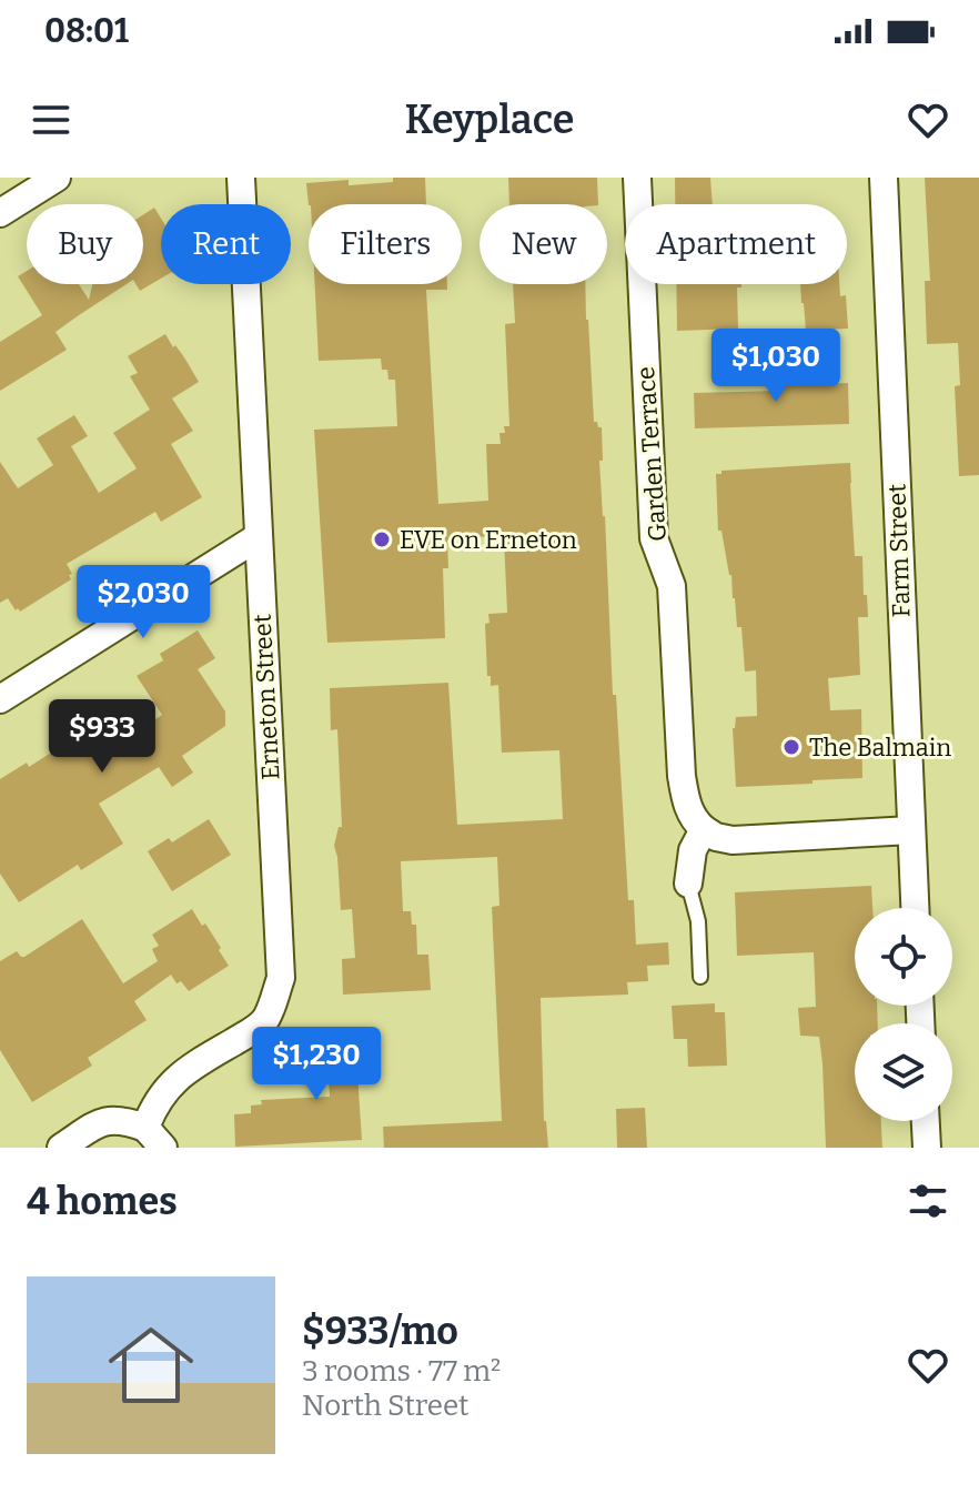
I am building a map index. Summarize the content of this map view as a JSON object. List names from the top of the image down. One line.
{"streets":{"street":["Garden Terrace","Farm Street","Erneton Street"]},"places":["EVE on Erneton","The Balmain"],"page":{"status":"08:01","header":"Keyplace","chip":["Buy","Rent","Filters","New","Apartment"],"price":["$1,030","$2,030","$933","$1,230"],"heading":"4 homes","list":[{"name":"$933/mo","note":"3 rooms · 77 m² · North Street"}]}}
